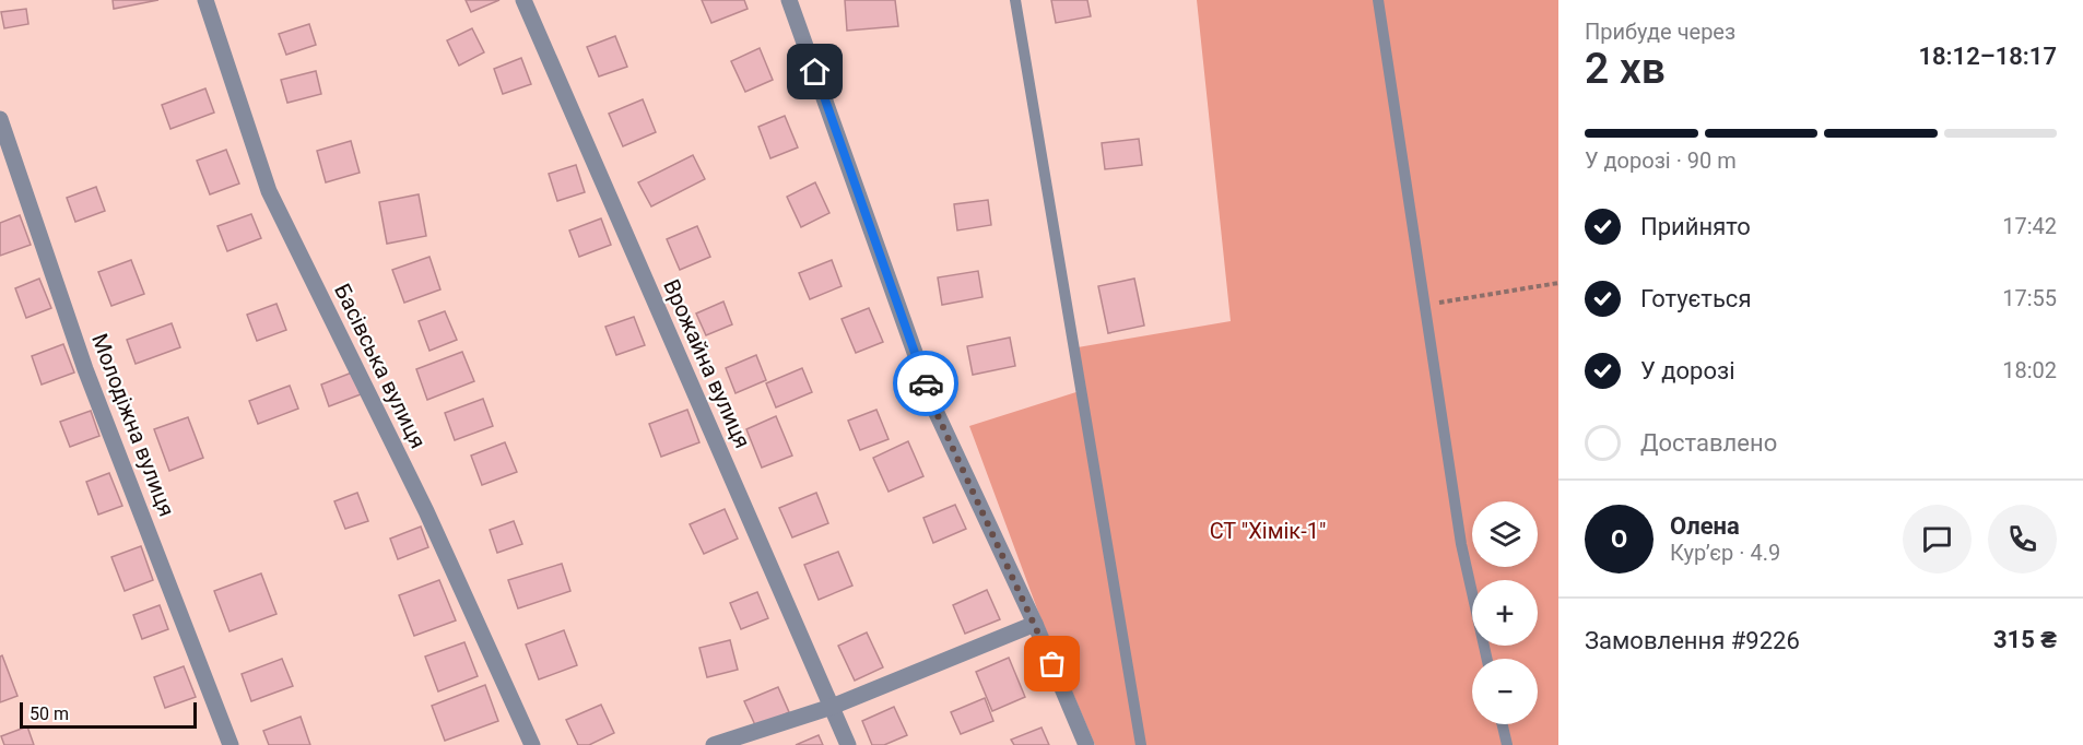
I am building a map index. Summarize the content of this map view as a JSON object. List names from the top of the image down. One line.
{"streets":{"street":["Врожайна вулиця","Басівська вулиця","Молодіжна вулиця"]},"parks":["СТ \"Хімік-1\""],"scale_bar":"50 m","page":{"heading":["2 хв","Прибуде через","18:12–18:17"],"panel":["Олена","Кур’єр · 4.9","Замовлення #9226","315 ₴"],"bar":"У дорозі · 90 m","list":[["Прийнято","17:42"],["Готується","17:55"],["У дорозі","18:02"],"Доставлено"],"map_buttons":["+","−"],"round":"О","scale":"50 m"}}
